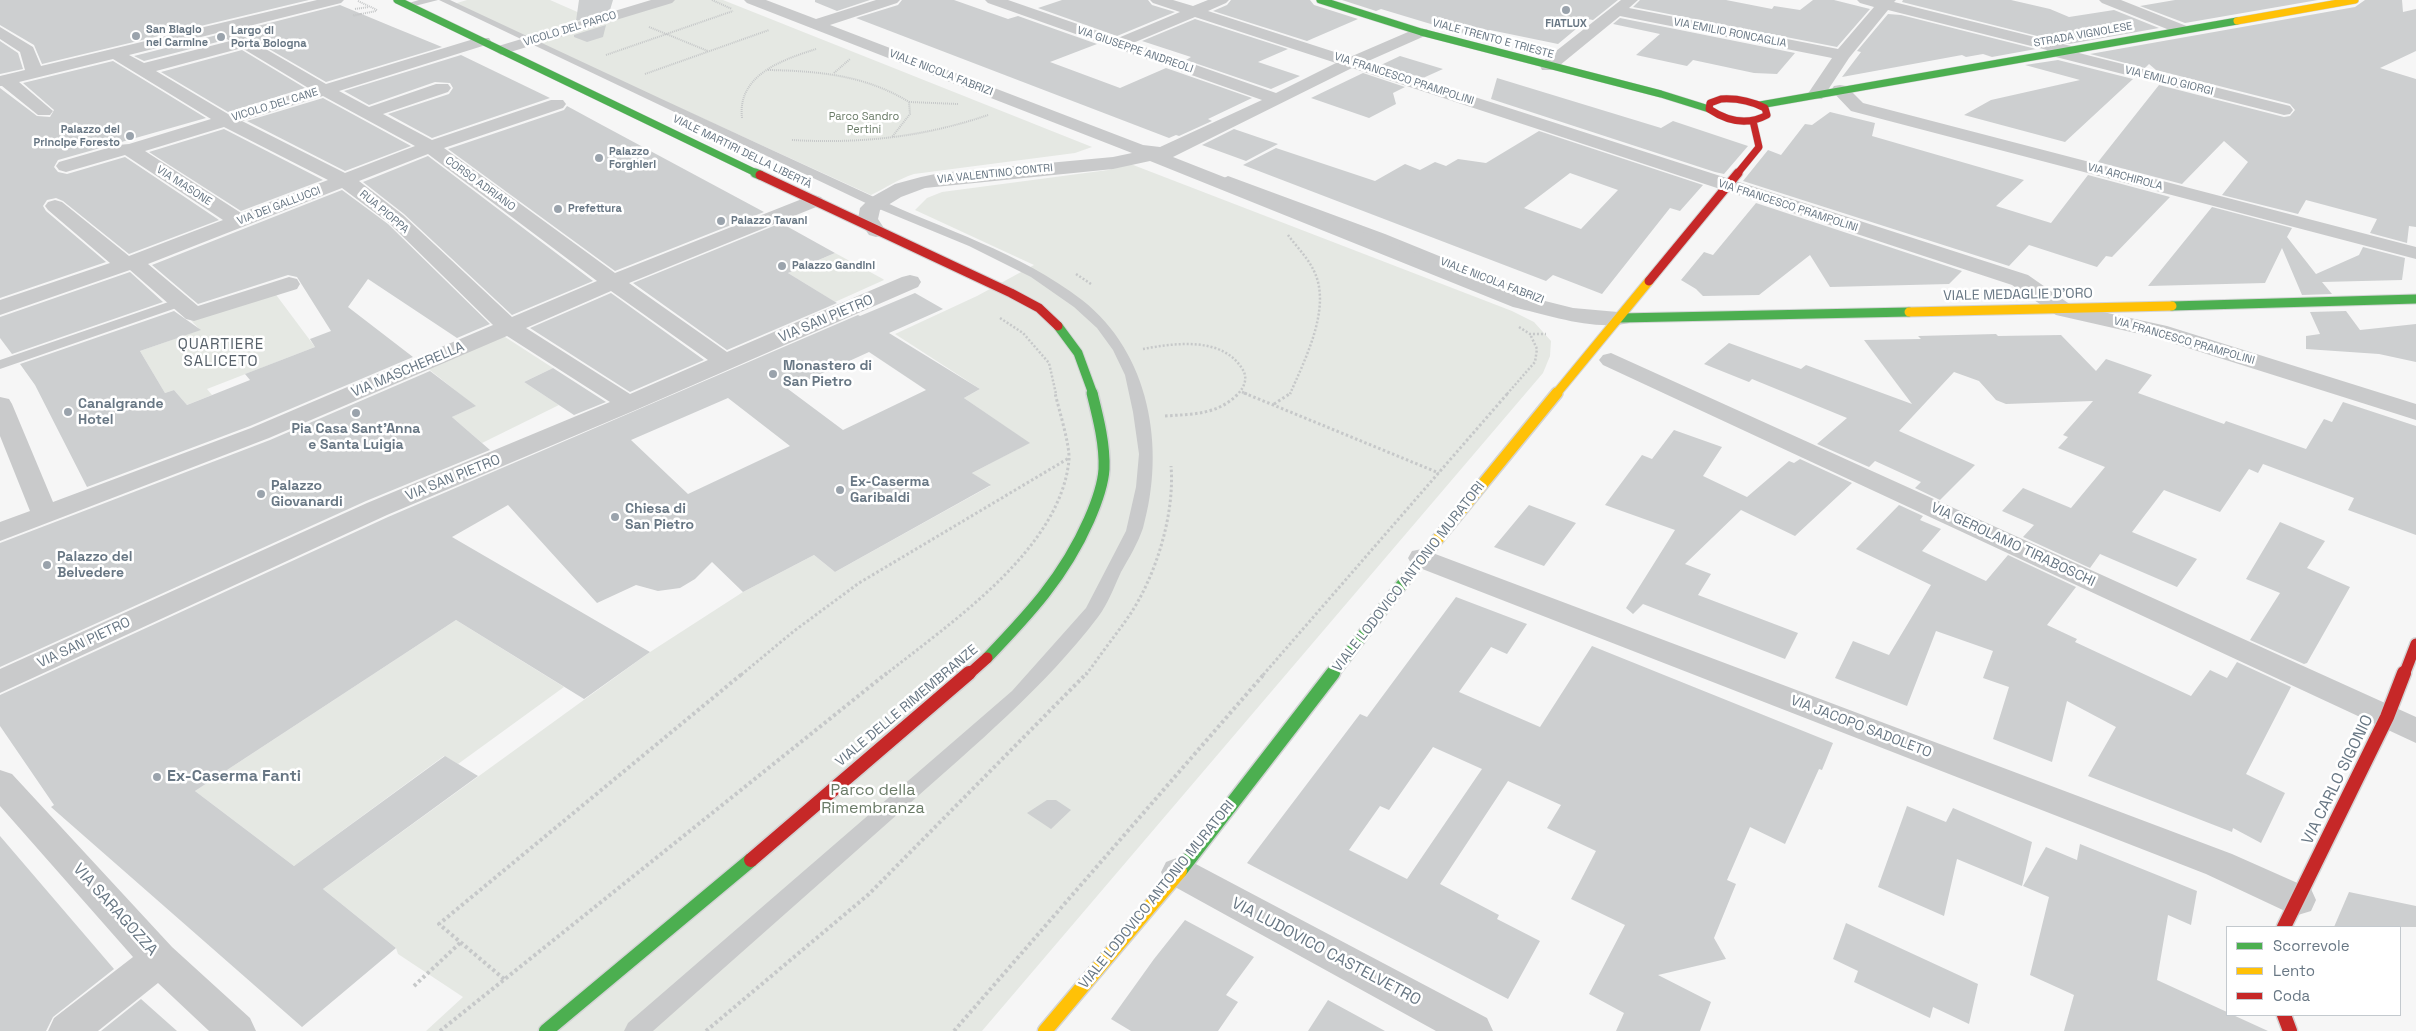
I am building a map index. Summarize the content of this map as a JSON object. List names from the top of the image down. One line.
{"streets":{"street":["VICOLO DEL PARCO","VIA EMILIO RONCAGLIA","STRADA VIGNOLESE","VIALE TRENTO E TRIESTE","VIA GIUSEPPE ANDREOLI","VIALE NICOLA FABRIZI","VIA FRANCESCO PRAMPOLINI","VIA EMILIO GIORGI","VICOLO DEL CANE","VIALE MARTIRI DELLA LIBERTÀ","VIA VALENTINO CONTRI","VIA ARCHIROLA","CORSO ADRIANO","VIA MASONE","VIA DEI GALLUCCI","RUA PIOPPA","VIALE MEDAGLIE D'ORO","VIA SAN PIETRO","VIA MASCHERELLA","VIA GEROLAMO TIRABOSCHI","VIALE LODOVICO ANTONIO MURATORI","VIALE DELLE RIMEMBRANZE","VIA JACOPO SADOLETO","VIA CARLO SIGONIO","VIA SARAGOZZA","VIA LUDOVICO CASTELVETRO"]},"crossings":[["VICOLO DEL PARCO","VIALE MARTIRI DELLA LIBERTÀ"],["STRADA VIGNOLESE","VIA EMILIO GIORGI"],["STRADA VIGNOLESE","VIA ARCHIROLA"],["VIALE TRENTO E TRIESTE","VIA VALENTINO CONTRI"],["VIA GIUSEPPE ANDREOLI","VIA VALENTINO CONTRI"],["VIALE NICOLA FABRIZI","VIA VALENTINO CONTRI"],["VIALE NICOLA FABRIZI","VIALE MEDAGLIE D'ORO"],["VIALE NICOLA FABRIZI","VIALE LODOVICO ANTONIO MURATORI"],["VIA FRANCESCO PRAMPOLINI","VIA VALENTINO CONTRI"],["VIA FRANCESCO PRAMPOLINI","VIALE MEDAGLIE D'ORO"],["VIA FRANCESCO PRAMPOLINI","VIALE LODOVICO ANTONIO MURATORI"],["VICOLO DEL CANE","VIALE MARTIRI DELLA LIBERTÀ"],["VICOLO DEL CANE","CORSO ADRIANO"],["VICOLO DEL CANE","VIA MASONE"],["VICOLO DEL CANE","RUA PIOPPA"],["VIALE MARTIRI DELLA LIBERTÀ","VIA MASCHERELLA"],["VIALE MARTIRI DELLA LIBERTÀ","VIALE DELLE RIMEMBRANZE"],["CORSO ADRIANO","VIA DEI GALLUCCI"],["CORSO ADRIANO","VIA SAN PIETRO"],["CORSO ADRIANO","VIA MASCHERELLA"],["VIA MASONE","VIA DEI GALLUCCI"],["VIA DEI GALLUCCI","RUA PIOPPA"],["RUA PIOPPA","VIA SAN PIETRO"],["RUA PIOPPA","VIA MASCHERELLA"],["VIALE MEDAGLIE D'ORO","VIALE LODOVICO ANTONIO MURATORI"],["VIA GEROLAMO TIRABOSCHI","VIA CARLO SIGONIO"],["VIALE LODOVICO ANTONIO MURATORI","VIA JACOPO SADOLETO"],["VIALE LODOVICO ANTONIO MURATORI","VIA LUDOVICO CASTELVETRO"],["VIA JACOPO SADOLETO","VIA CARLO SIGONIO"]],"districts":["QUARTIERE SALICETO"],"parks":["Parco Sandro Pertini","Parco della Rimembranza"],"places":["FIATLUX","San Biagio nel Carmine","Largo di Porta Bologna","Palazzo del Principe Foresto","Palazzo Forghieri","Prefettura","Palazzo Tavani","Palazzo Gandini","Monastero di San Pietro","Canalgrande Hotel","Pia Casa Sant'Anna e Santa Luigia","Ex-Caserma Garibaldi","Palazzo Giovanardi","Chiesa di San Pietro","Palazzo del Belvedere","Ex-Caserma Fanti"],"legend":["Scorrevole","Lento","Coda"]}
